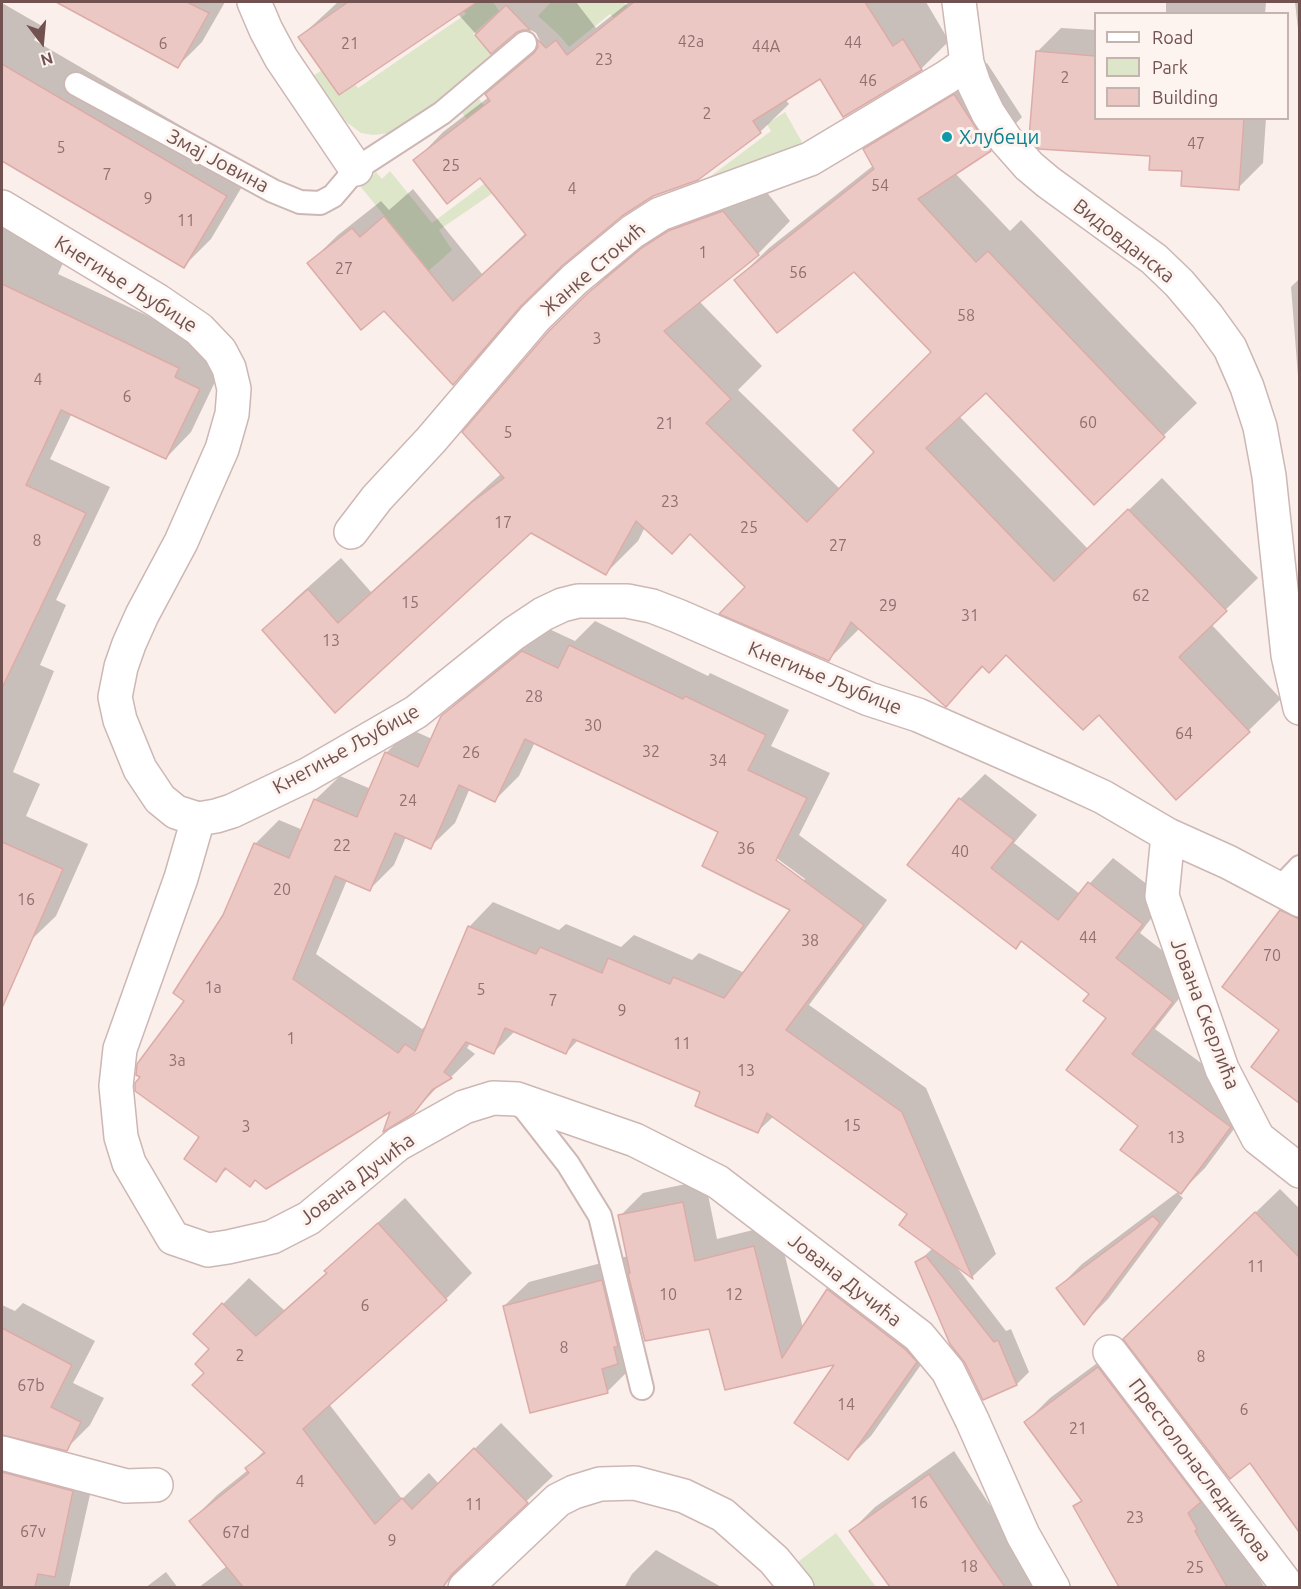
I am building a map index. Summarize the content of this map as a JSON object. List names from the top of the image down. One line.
{"streets":{"street":["Видовданска","Жанке Стокић","Кнегиње Љубице","Јована Скерлића","Јована Дучића","Престолонаследникова"],"lane":["Змај Јовина"]},"crossings":[["Видовданска","Жанке Стокић"],["Кнегиње Љубице","Јована Скерлића"],["Кнегиње Љубице","Јована Дучића"]],"places":["Хлубеци"],"house_numbers":["42a","44","6","21","44A","23","2","46","2","47","5","25","7","54","4","9","11","1","27","56","58","3","4","6","60","21","5","23","17","25","8","27","62","15","29","31","13","28","30","64","32","26","34","24","22","36","40","20","16","44","38","70","1a","5","7","9","1","11","3a","13","15","3","13","11","10","12","6","8","2","8","67b","14","6","21","4","16","11","23","67v","67d","9","18","25"],"legend":["Road","Park","Building"],"north":"bottom"}
